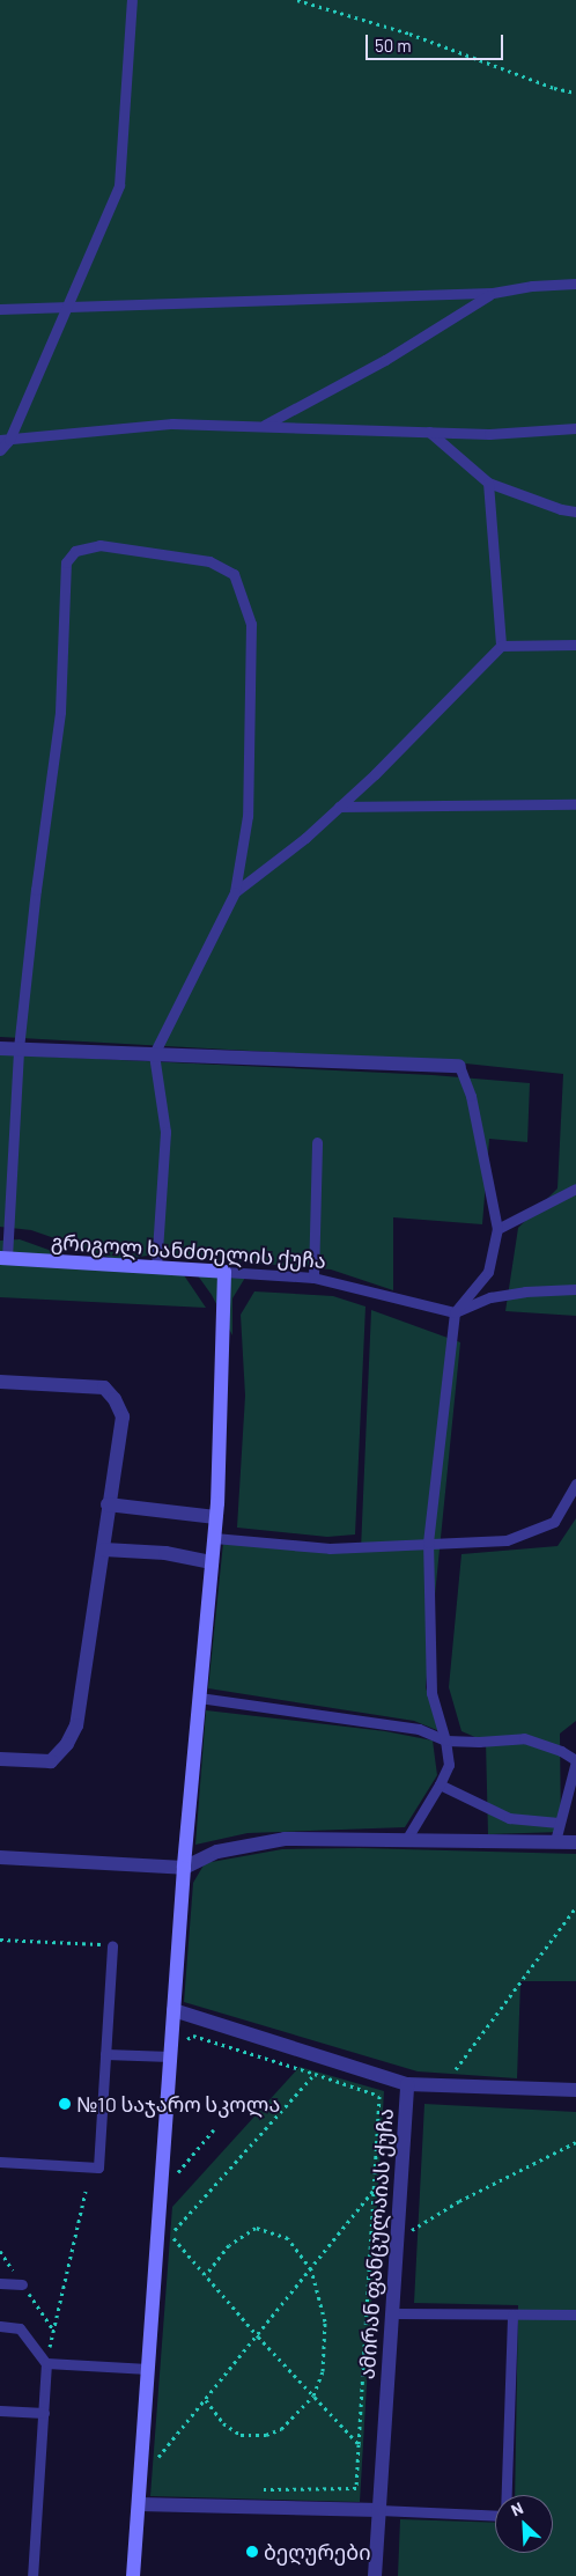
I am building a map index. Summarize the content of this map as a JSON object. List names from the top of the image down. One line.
{"streets":{"street":["გრიგოლ ხანძთელის ქუჩა","ამირან ფანცულაიას ქუჩა"]},"places":["№10 საჯარო სკოლა","ბეღურები"],"scale_bar":"50 m","north":"top left"}
